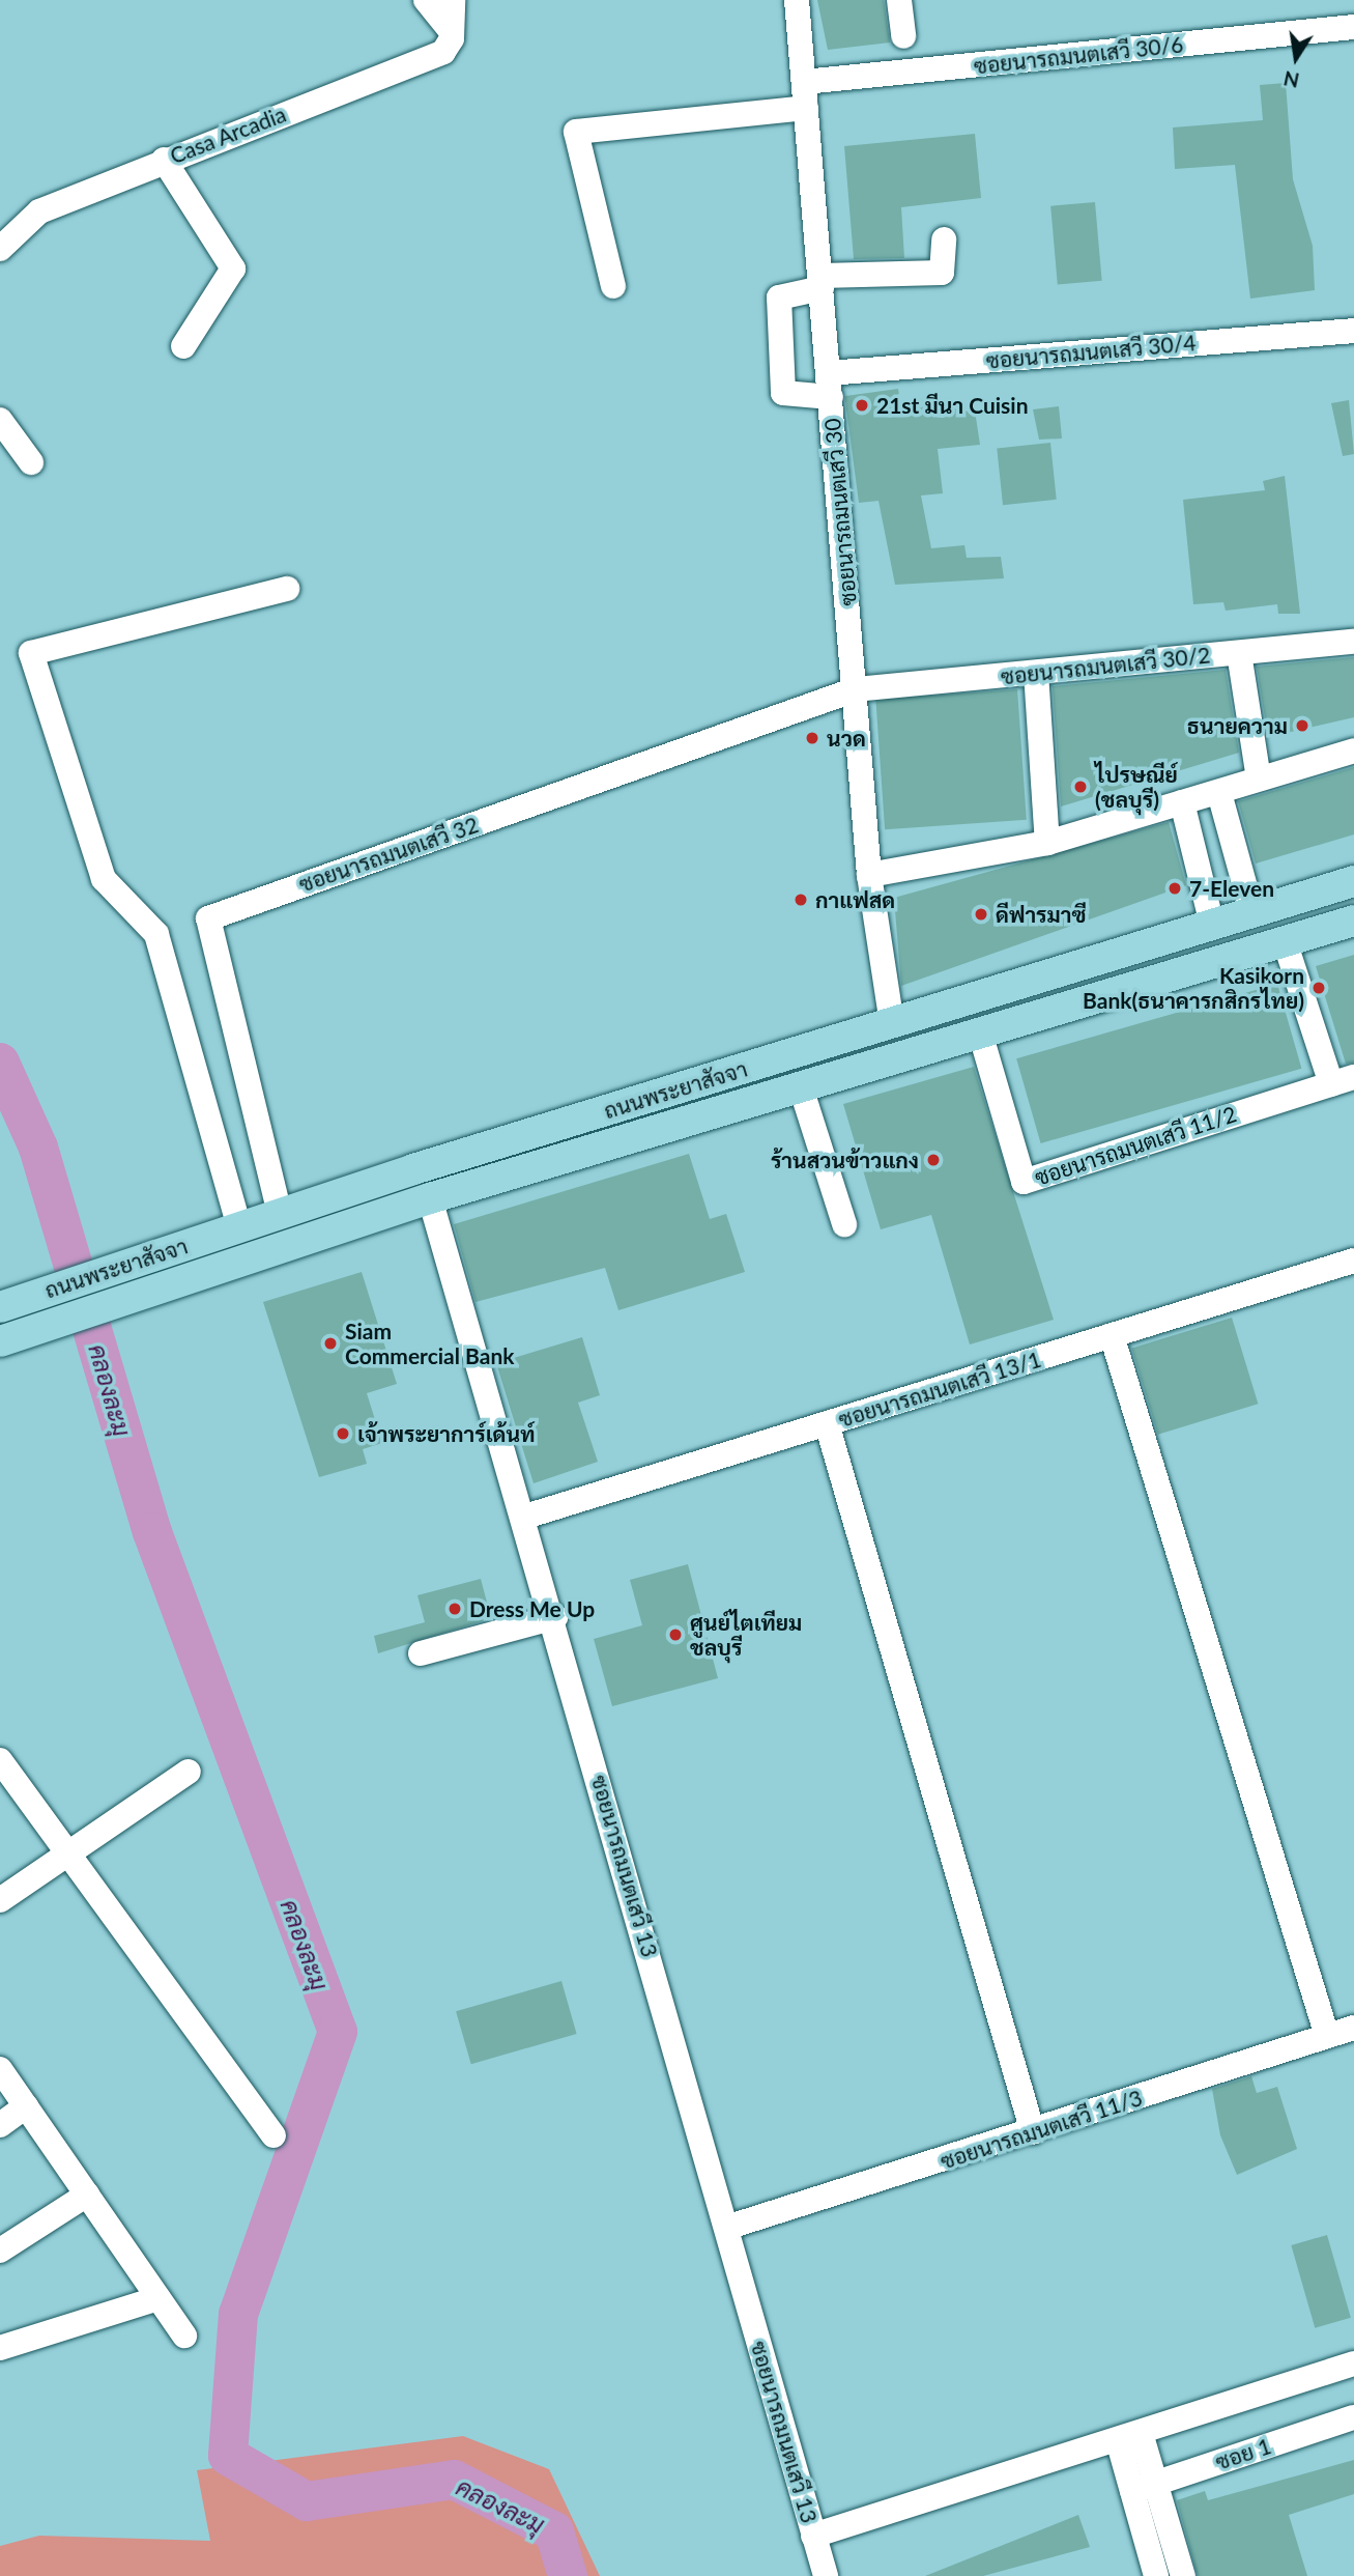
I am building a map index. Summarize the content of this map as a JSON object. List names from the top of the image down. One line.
{"streets":{"main road":["ถนนพระยาสัจจา"],"street":["ซอยนารถมนตเสวี 30/6","Casa Arcadia","ซอยนารถมนตเสวี 30/4","ซอยนารถมนตเสวี 30","ซอยนารถมนตเสวี 30/2","ซอยนารถมนตเสวี 32","ซอยนารถมนตเสวี 11/2","ซอยนารถมนตเสวี 13/1","ซอยนารถมนตเสวี 13","ซอยนารถมนตเสวี 11/3","ซอย 1"]},"crossings":[["ซอยนารถมนตเสวี 30/6","ซอยนารถมนตเสวี 30"],["ซอยนารถมนตเสวี 30/4","ซอยนารถมนตเสวี 30"],["ซอยนารถมนตเสวี 30","ซอยนารถมนตเสวี 30/2"],["ซอยนารถมนตเสวี 30","ซอยนารถมนตเสวี 32"],["ซอยนารถมนตเสวี 30","ถนนพระยาสัจจา"],["ซอยนารถมนตเสวี 30/2","ซอยนารถมนตเสวี 32"],["ซอยนารถมนตเสวี 32","ถนนพระยาสัจจา"],["ถนนพระยาสัจจา","ซอยนารถมนตเสวี 11/2"],["ถนนพระยาสัจจา","ซอยนารถมนตเสวี 13"],["ซอยนารถมนตเสวี 13/1","ซอยนารถมนตเสวี 13"],["ซอยนารถมนตเสวี 13","ซอยนารถมนตเสวี 11/3"]],"water":["คลองละมุ"],"places":["21st มีนา Cuisin","ธนายความ","นวด","ไปรษณีย์ (ชลบุรี)","7-Eleven","กาแฟสด","ดีฟารมาซี","Kasikorn Bank(ธนาคารกสิกรไทย)","ร้านสวนข้าวแกง","Siam Commercial Bank","เจ้าพระยาการ์เด้นท์","Dress Me Up","ศูนย์ไตเทียม ชลบุรี"],"north":"bottom"}
